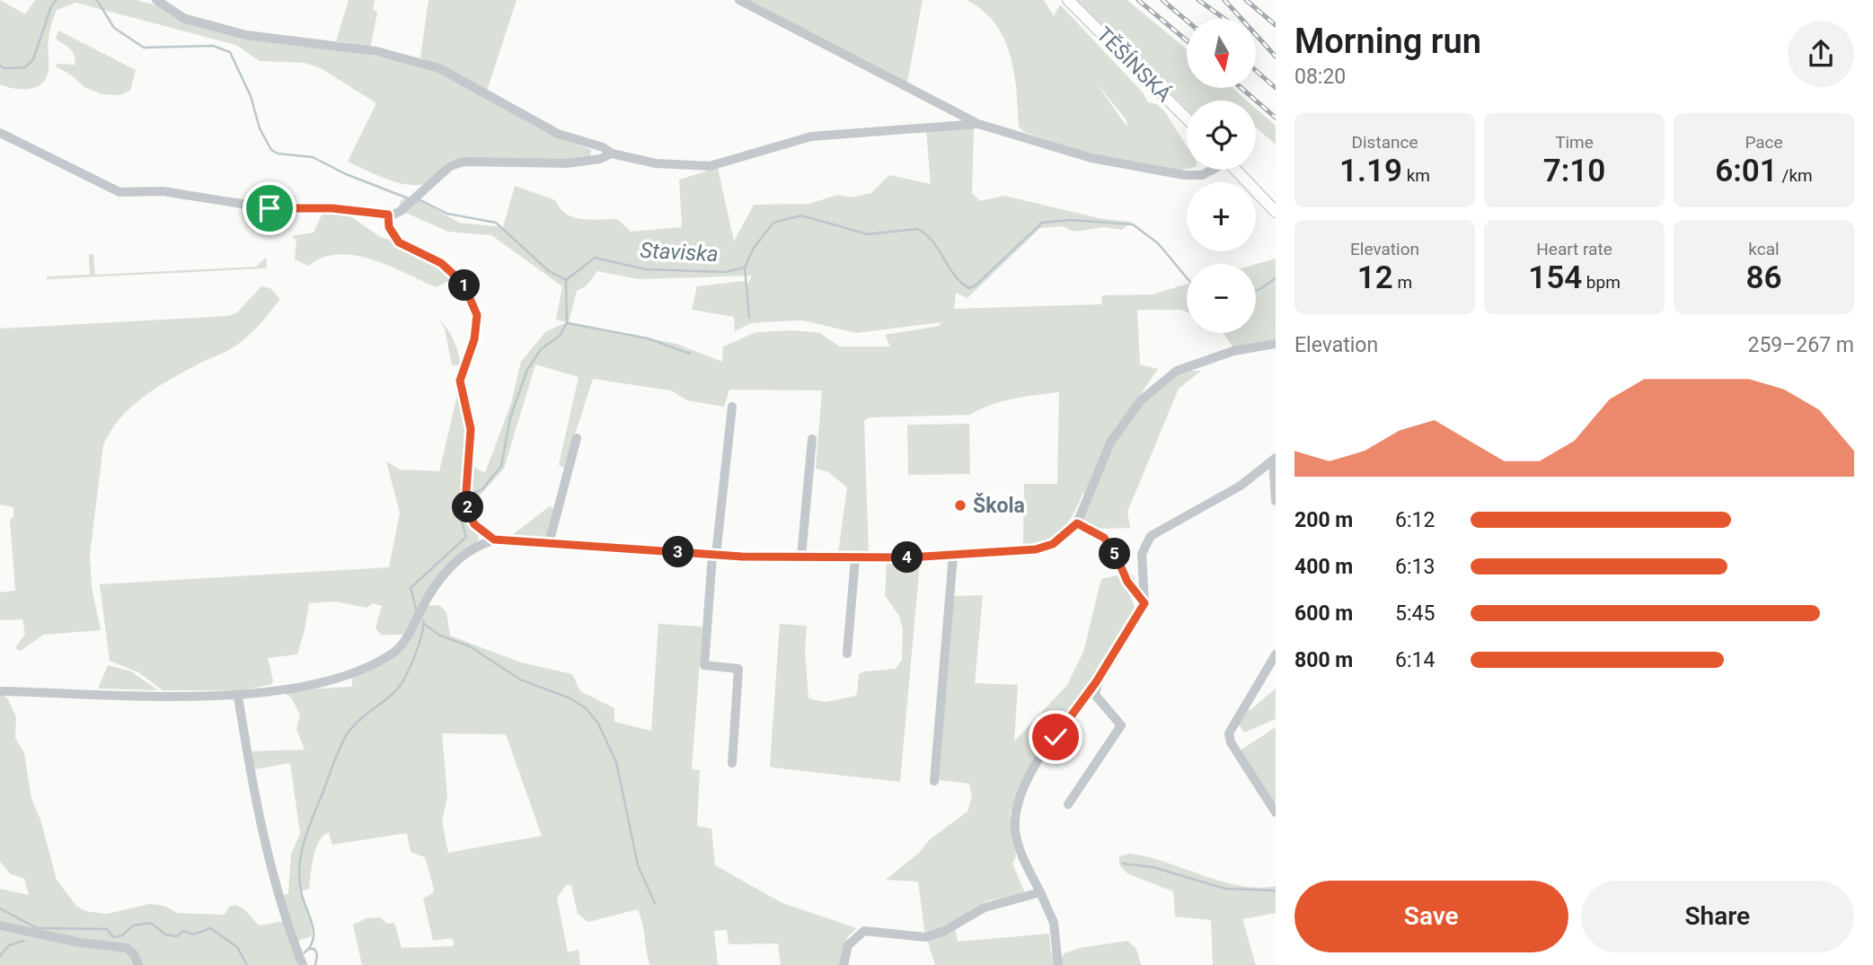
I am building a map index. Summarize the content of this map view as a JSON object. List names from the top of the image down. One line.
{"streets":{"main road":["TĚŠÍNSKÁ"]},"water":["Staviska"],"places":["Škola"],"north":"bottom","page":{"heading":["Morning run","08:20"],"map_buttons":["+","−"],"stats":[["Distance","1.19 km"],["Time","7:10"],["Pace","6:01 /km"],["Elevation","12 m"],["Heart rate","154 bpm"],["kcal","86"]],"pins":["1","2","3","5","4"],"chart":["Elevation","259–267 m"],"list":[{"name":"200 m","note":"6:12"},{"name":"400 m","note":"6:13"},{"name":"600 m","note":"5:45"},{"name":"800 m","note":"6:14"}],"buttons":["Save","Share"]}}
